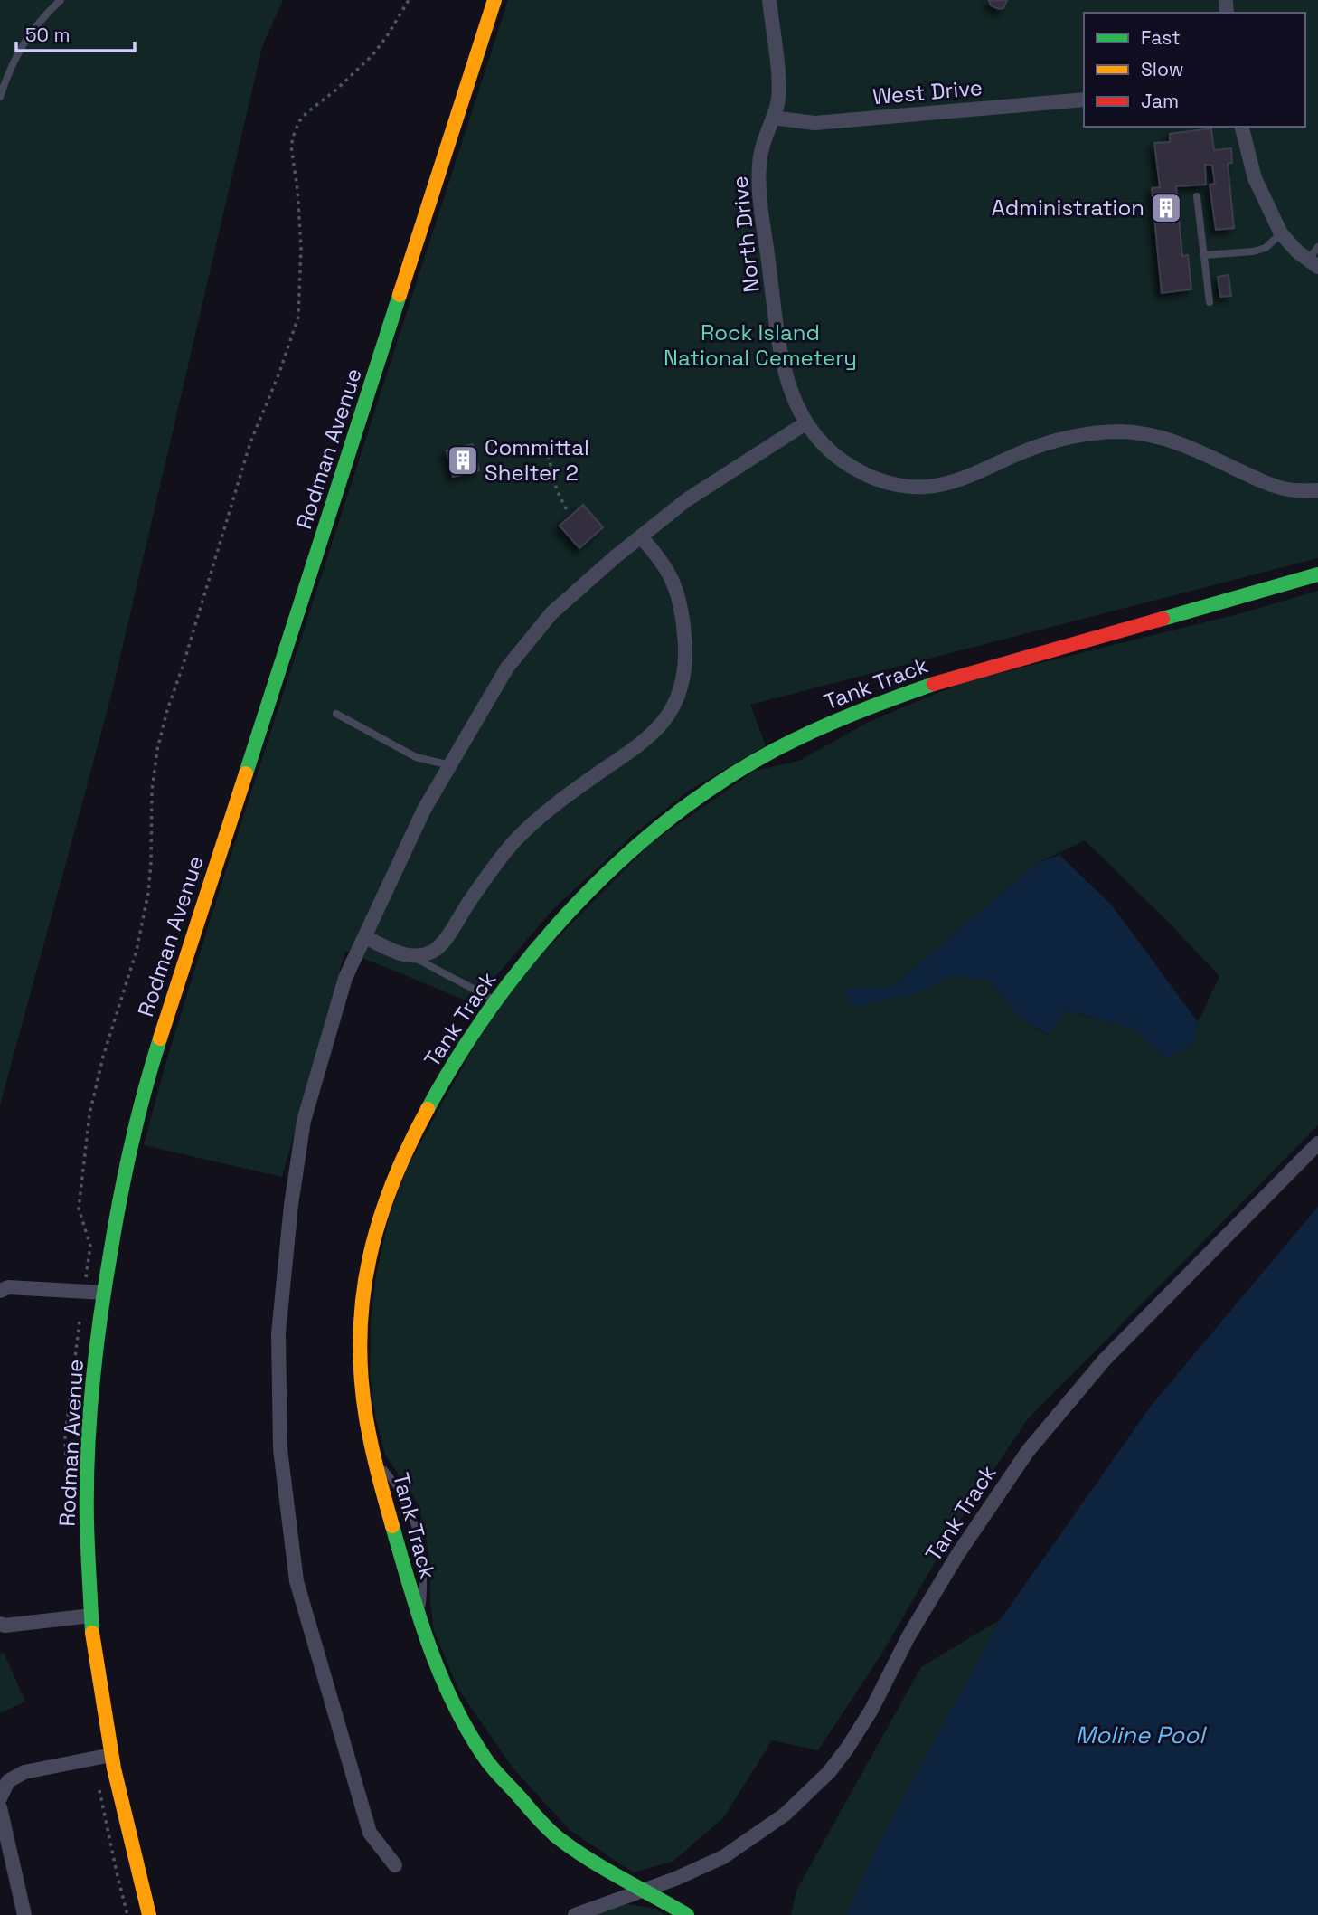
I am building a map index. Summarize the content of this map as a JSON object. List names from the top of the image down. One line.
{"streets":{"street":["West Drive","North Drive","Rodman Avenue","Tank Track"]},"crossings":[["West Drive","North Drive"]],"water":["Moline Pool"],"parks":["Rock Island National Cemetery"],"places":{"building":["Administration","Committal Shelter 2"]},"legend":["Fast","Slow","Jam"],"scale_bar":"50 m"}
